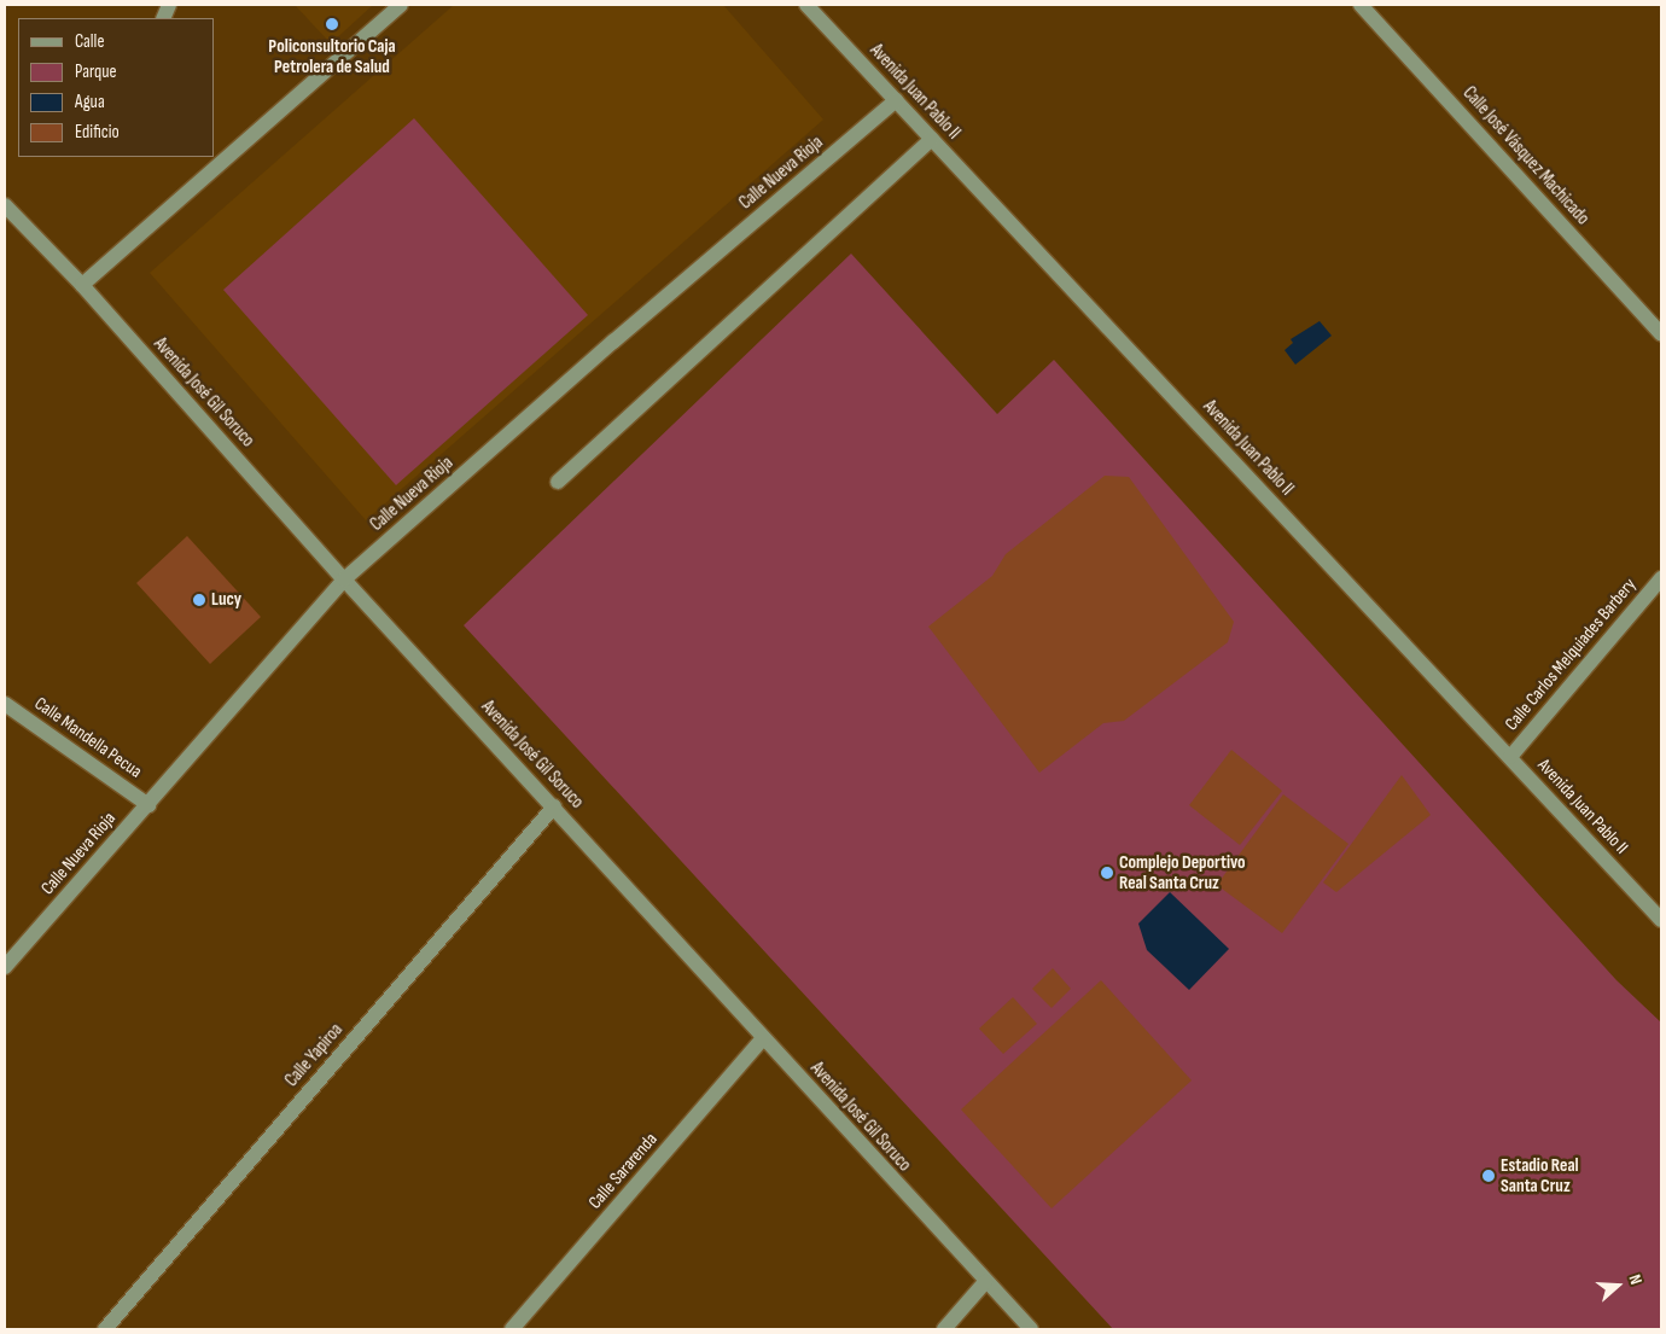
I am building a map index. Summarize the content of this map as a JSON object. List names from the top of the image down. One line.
{"streets":{"street":["Avenida Juan Pablo II","Calle José Vásquez Machicado","Calle Nueva Rioja","Avenida José Gil Soruco","Calle Carlos Melquiades Barbery","Calle Mandella Pecua","Calle Yapiroa","Calle Sararenda"]},"crossings":[["Avenida Juan Pablo II","Calle Nueva Rioja"],["Avenida Juan Pablo II","Calle Carlos Melquiades Barbery"],["Calle Nueva Rioja","Avenida José Gil Soruco"],["Calle Nueva Rioja","Calle Mandella Pecua"],["Avenida José Gil Soruco","Calle Yapiroa"],["Avenida José Gil Soruco","Calle Sararenda"]],"places":["Policonsultorio Caja Petrolera de Salud","Lucy","Complejo Deportivo Real Santa Cruz","Estadio Real Santa Cruz"],"legend":["Calle","Parque","Agua","Edificio"],"north":"right"}
